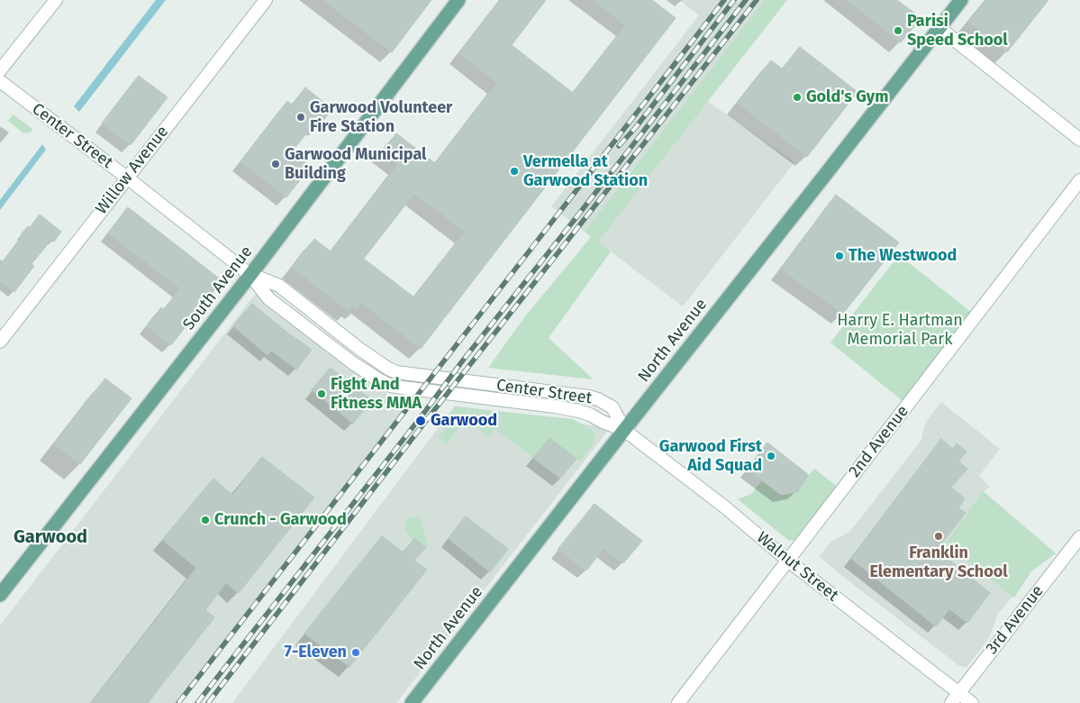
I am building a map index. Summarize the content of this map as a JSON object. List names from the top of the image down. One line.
{"streets":{"main road":["South Avenue","North Avenue"],"street":["Center Street","Willow Avenue","2nd Avenue","Walnut Street","3rd Avenue"]},"crossings":[["Center Street","Willow Avenue"],["Center Street","South Avenue"],["Center Street","North Avenue"],["Center Street","Walnut Street"],["North Avenue","Walnut Street"],["2nd Avenue","Walnut Street"],["Walnut Street","3rd Avenue"]],"districts":["Garwood"],"parks":["Harry E. Hartman Memorial Park"],"places":["Parisi Speed School","Gold's Gym","Garwood Volunteer Fire Station","Garwood Municipal Building","Vermella at Garwood Station","The Westwood","Fight And Fitness MMA","Garwood","Garwood First Aid Squad","Crunch - Garwood","Franklin Elementary School","7-Eleven"]}
